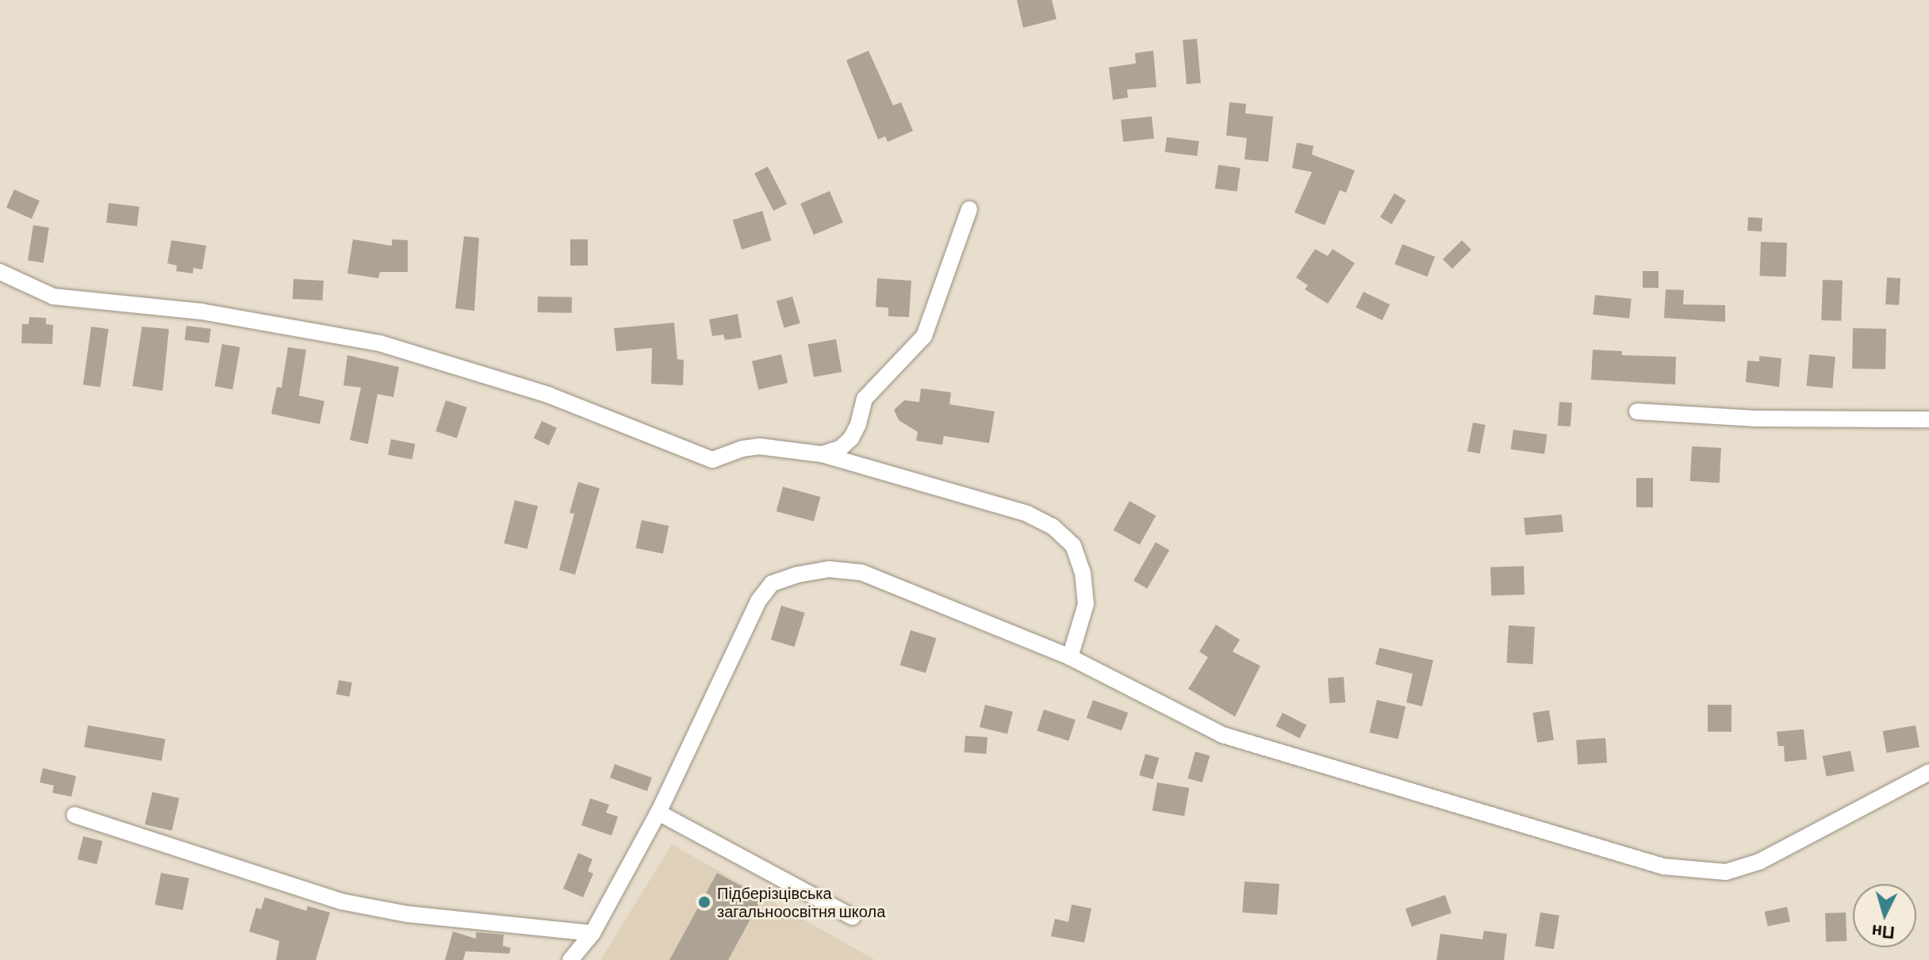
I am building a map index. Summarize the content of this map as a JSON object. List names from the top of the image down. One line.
{"places":["Підберізцівська загальноосвітня школа"],"north":"bottom"}
